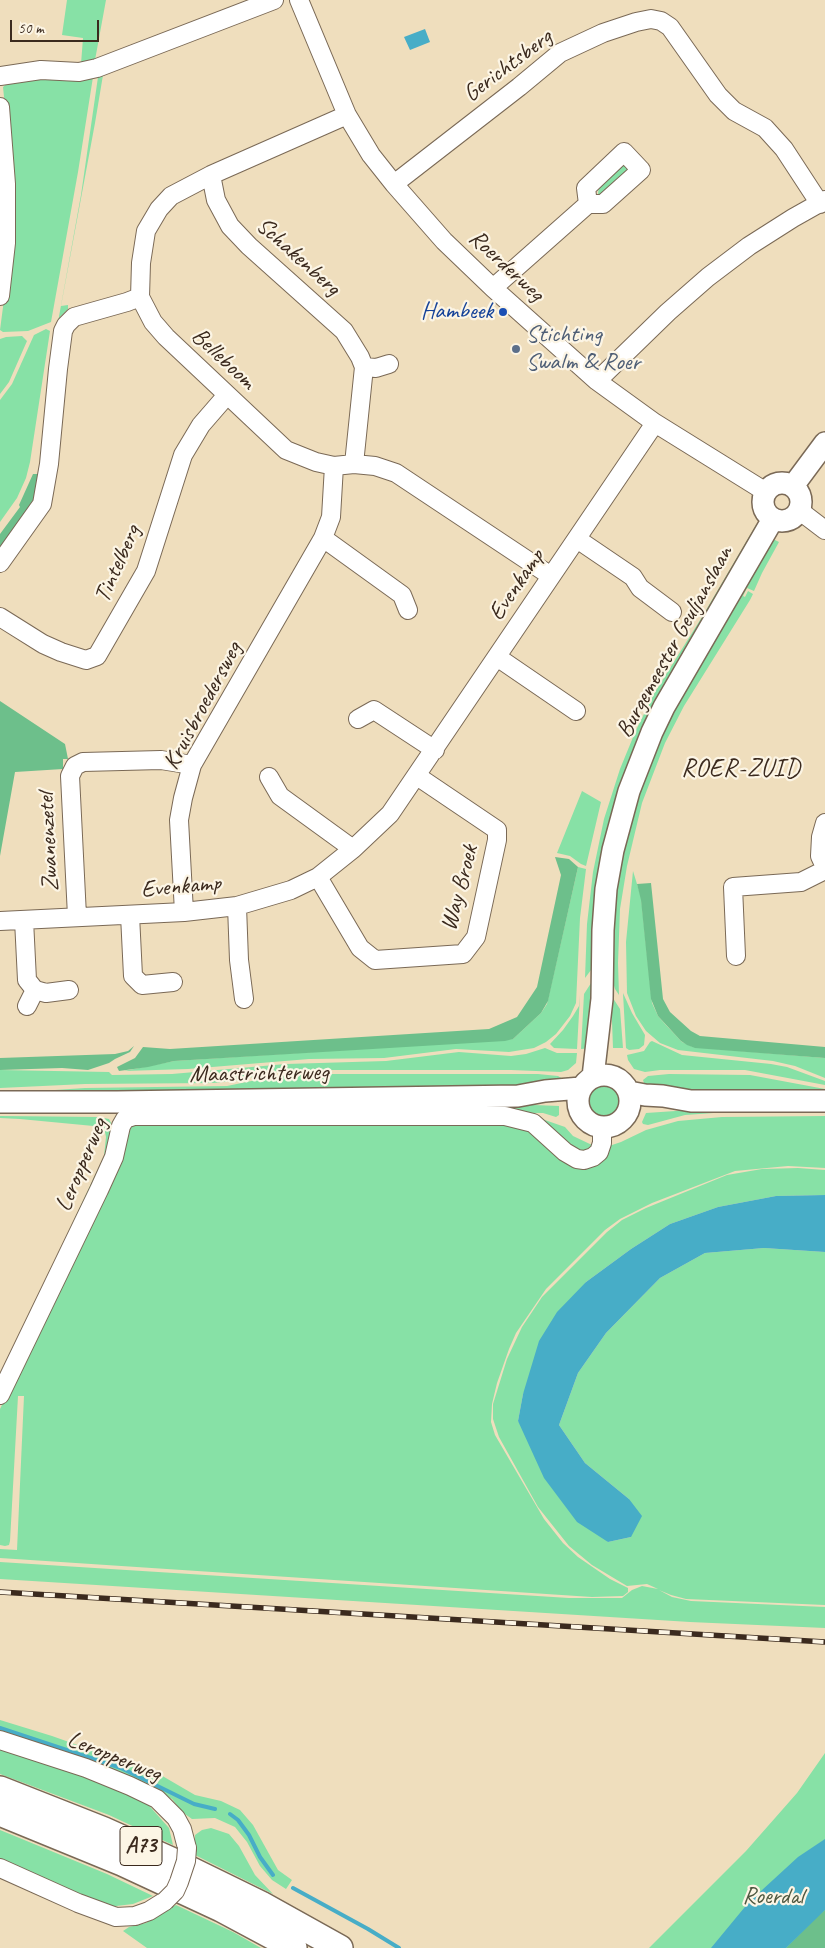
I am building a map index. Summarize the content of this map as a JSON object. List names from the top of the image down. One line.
{"streets":{"highway":["A73"],"main road":["Burgemeester Geuljanslaan","Maastrichterweg"],"street":["Gerichtsberg","Schakenberg","Roerderweg","Belleboom","Tintelberg","Evenkamp","Kruisbroedersweg","Zwanenzetel","Way Broek","Leropperweg"]},"crossings":[["Gerichtsberg","Roerderweg"],["Schakenberg","Belleboom"],["Roerderweg","Belleboom"],["Roerderweg","Evenkamp"],["Roerderweg","Burgemeester Geuljanslaan"],["Belleboom","Tintelberg"],["Belleboom","Evenkamp"],["Belleboom","Kruisbroedersweg"],["Evenkamp","Kruisbroedersweg"],["Evenkamp","Zwanenzetel"],["Evenkamp","Way Broek"],["Burgemeester Geuljanslaan","Maastrichterweg"],["Burgemeester Geuljanslaan","Leropperweg"],["Kruisbroedersweg","Zwanenzetel"],["Maastrichterweg","Leropperweg"]],"districts":["ROER-ZUID"],"parks":["Roerdal"],"places":["Hambeek","Stichting Swalm & Roer"],"scale_bar":"50 m"}
